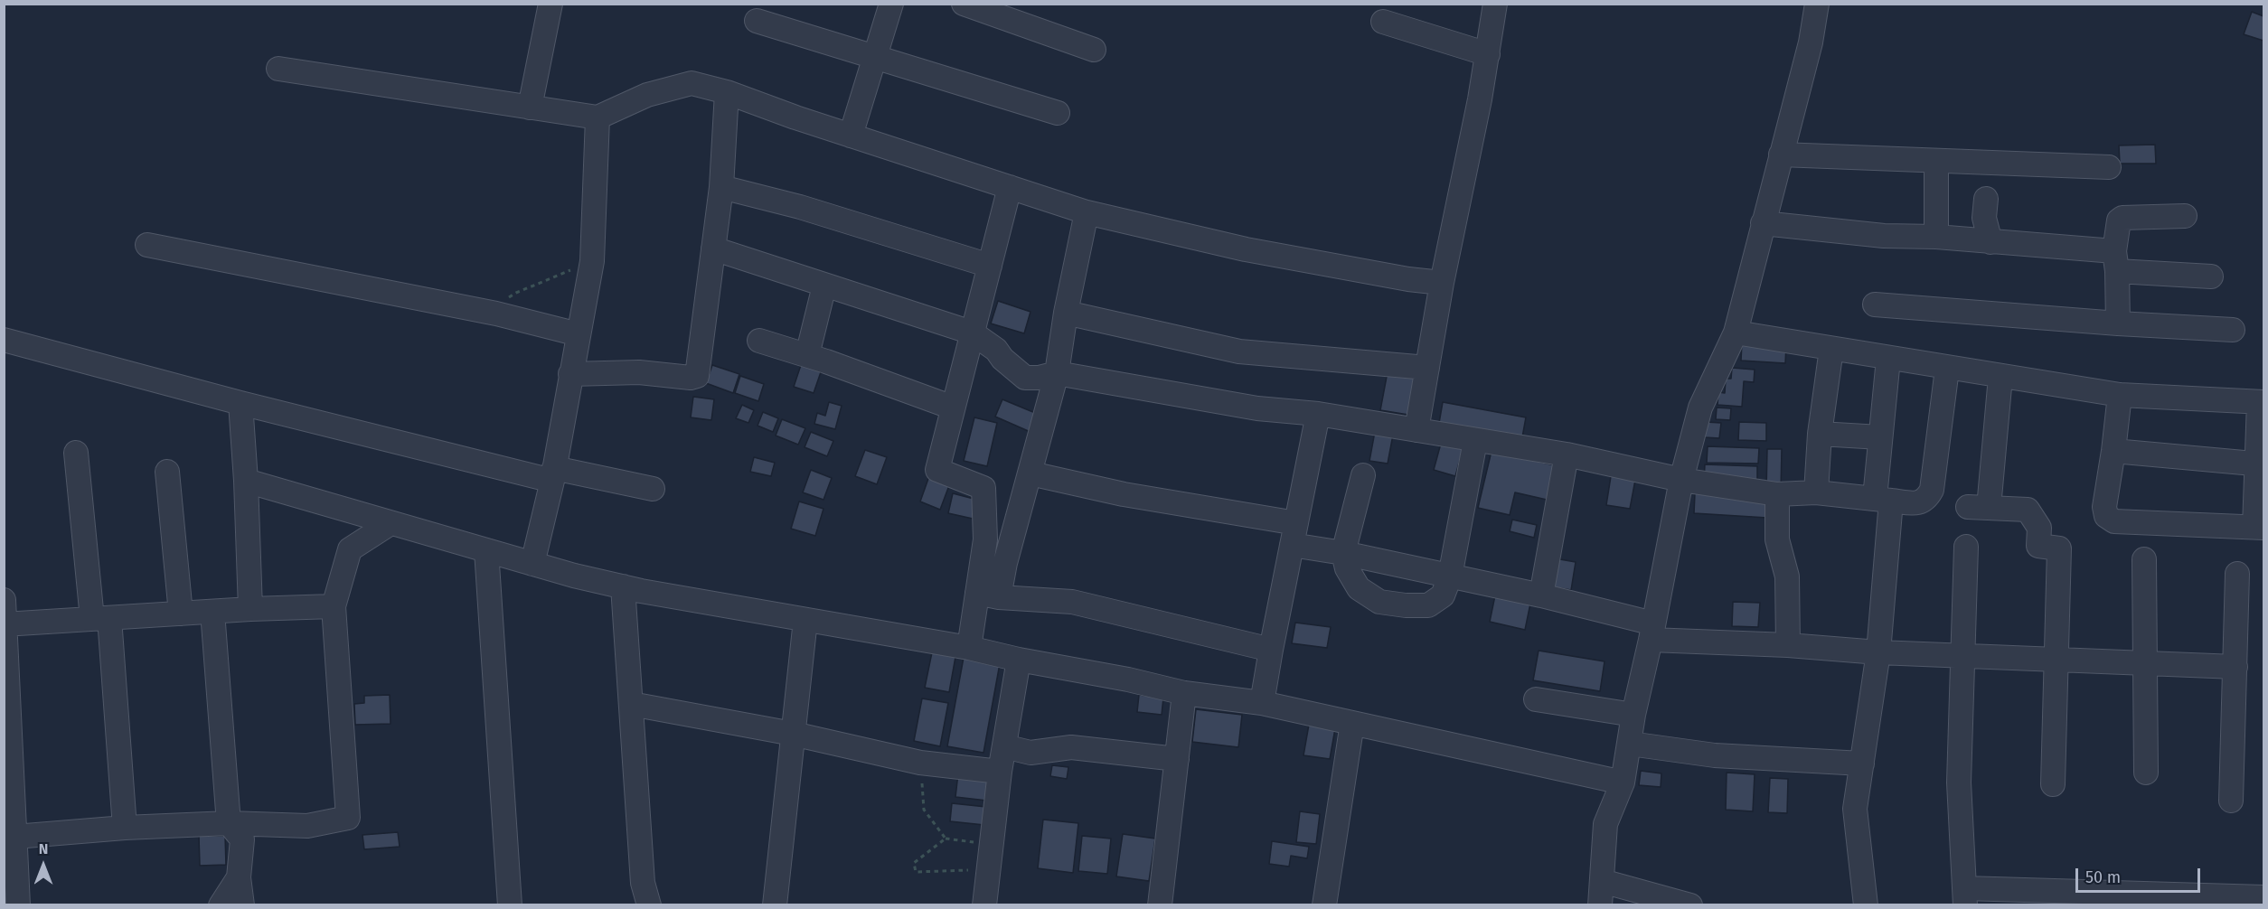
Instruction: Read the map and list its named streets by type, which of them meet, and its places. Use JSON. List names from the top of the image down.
{
  "scale_bar": "50 m",
  "north": "top"
}
